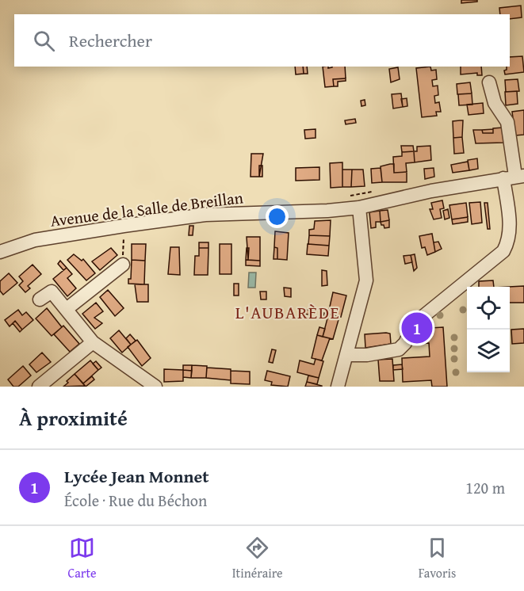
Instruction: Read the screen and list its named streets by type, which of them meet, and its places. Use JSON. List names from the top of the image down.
{
  "streets": {
    "street": ["Avenue de la Salle de Breillan"]
  },
  "districts": ["L'AUBARÈDE"],
  "page": {
    "search": "Rechercher",
    "pins": "1",
    "heading": "À proximité",
    "list": [
      {
        "mark": "1",
        "name": "Lycée Jean Monnet",
        "note": "École · Rue du Béchon",
        "value": "120 m"
      }
    ],
    "nav": ["Carte", "Itinéraire", "Favoris"]
  }
}
